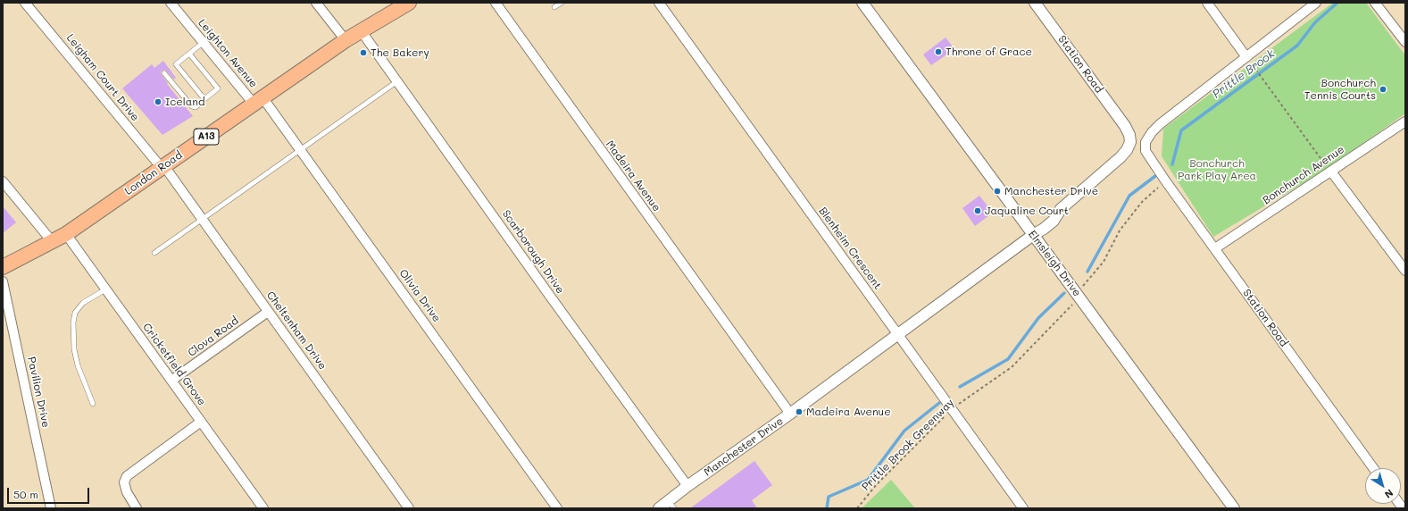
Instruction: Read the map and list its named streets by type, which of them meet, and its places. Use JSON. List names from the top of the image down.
{
  "streets": {
    "main road": ["A13", "London Road"],
    "street": [
      "Leighton Avenue",
      "Station Road",
      "Leigham Court Drive",
      "Bonchurch Avenue",
      "Madeira Avenue",
      "Blenheim Crescent",
      "Scarborough Drive",
      "Elmsleigh Drive",
      "Olivia Drive",
      "Cheltenham Drive",
      "Clova Road",
      "Cricketfield Grove",
      "Pavilion Drive",
      "Manchester Drive"
    ],
    "path": ["Prittle Brook Greenway"]
  },
  "crossings": [
    ["Leighton Avenue", "London Road"],
    ["Leighton Avenue", "Olivia Drive"],
    ["Station Road", "Bonchurch Avenue"],
    ["Station Road", "Manchester Drive"],
    ["Leigham Court Drive", "London Road"],
    ["Leigham Court Drive", "Cheltenham Drive"],
    ["London Road", "Scarborough Drive"],
    ["London Road", "Olivia Drive"],
    ["London Road", "Cheltenham Drive"],
    ["London Road", "Cricketfield Grove"],
    ["Madeira Avenue", "Manchester Drive"],
    ["Blenheim Crescent", "Prittle Brook Greenway"],
    ["Blenheim Crescent", "Manchester Drive"],
    ["Scarborough Drive", "Manchester Drive"],
    ["Elmsleigh Drive", "Prittle Brook Greenway"],
    ["Elmsleigh Drive", "Manchester Drive"],
    ["Cheltenham Drive", "Clova Road"],
    ["Clova Road", "Cricketfield Grove"]
  ],
  "water": ["Prittle Brook"],
  "parks": ["Bonchurch Park Play Area"],
  "places": [
    "Throne of Grace",
    "The Bakery",
    "Bonchurch Tennis Courts",
    "Iceland",
    "Manchester Drive",
    "Jaqualine Court",
    "Madeira Avenue"
  ],
  "scale_bar": "50 m",
  "north": "bottom right"
}
